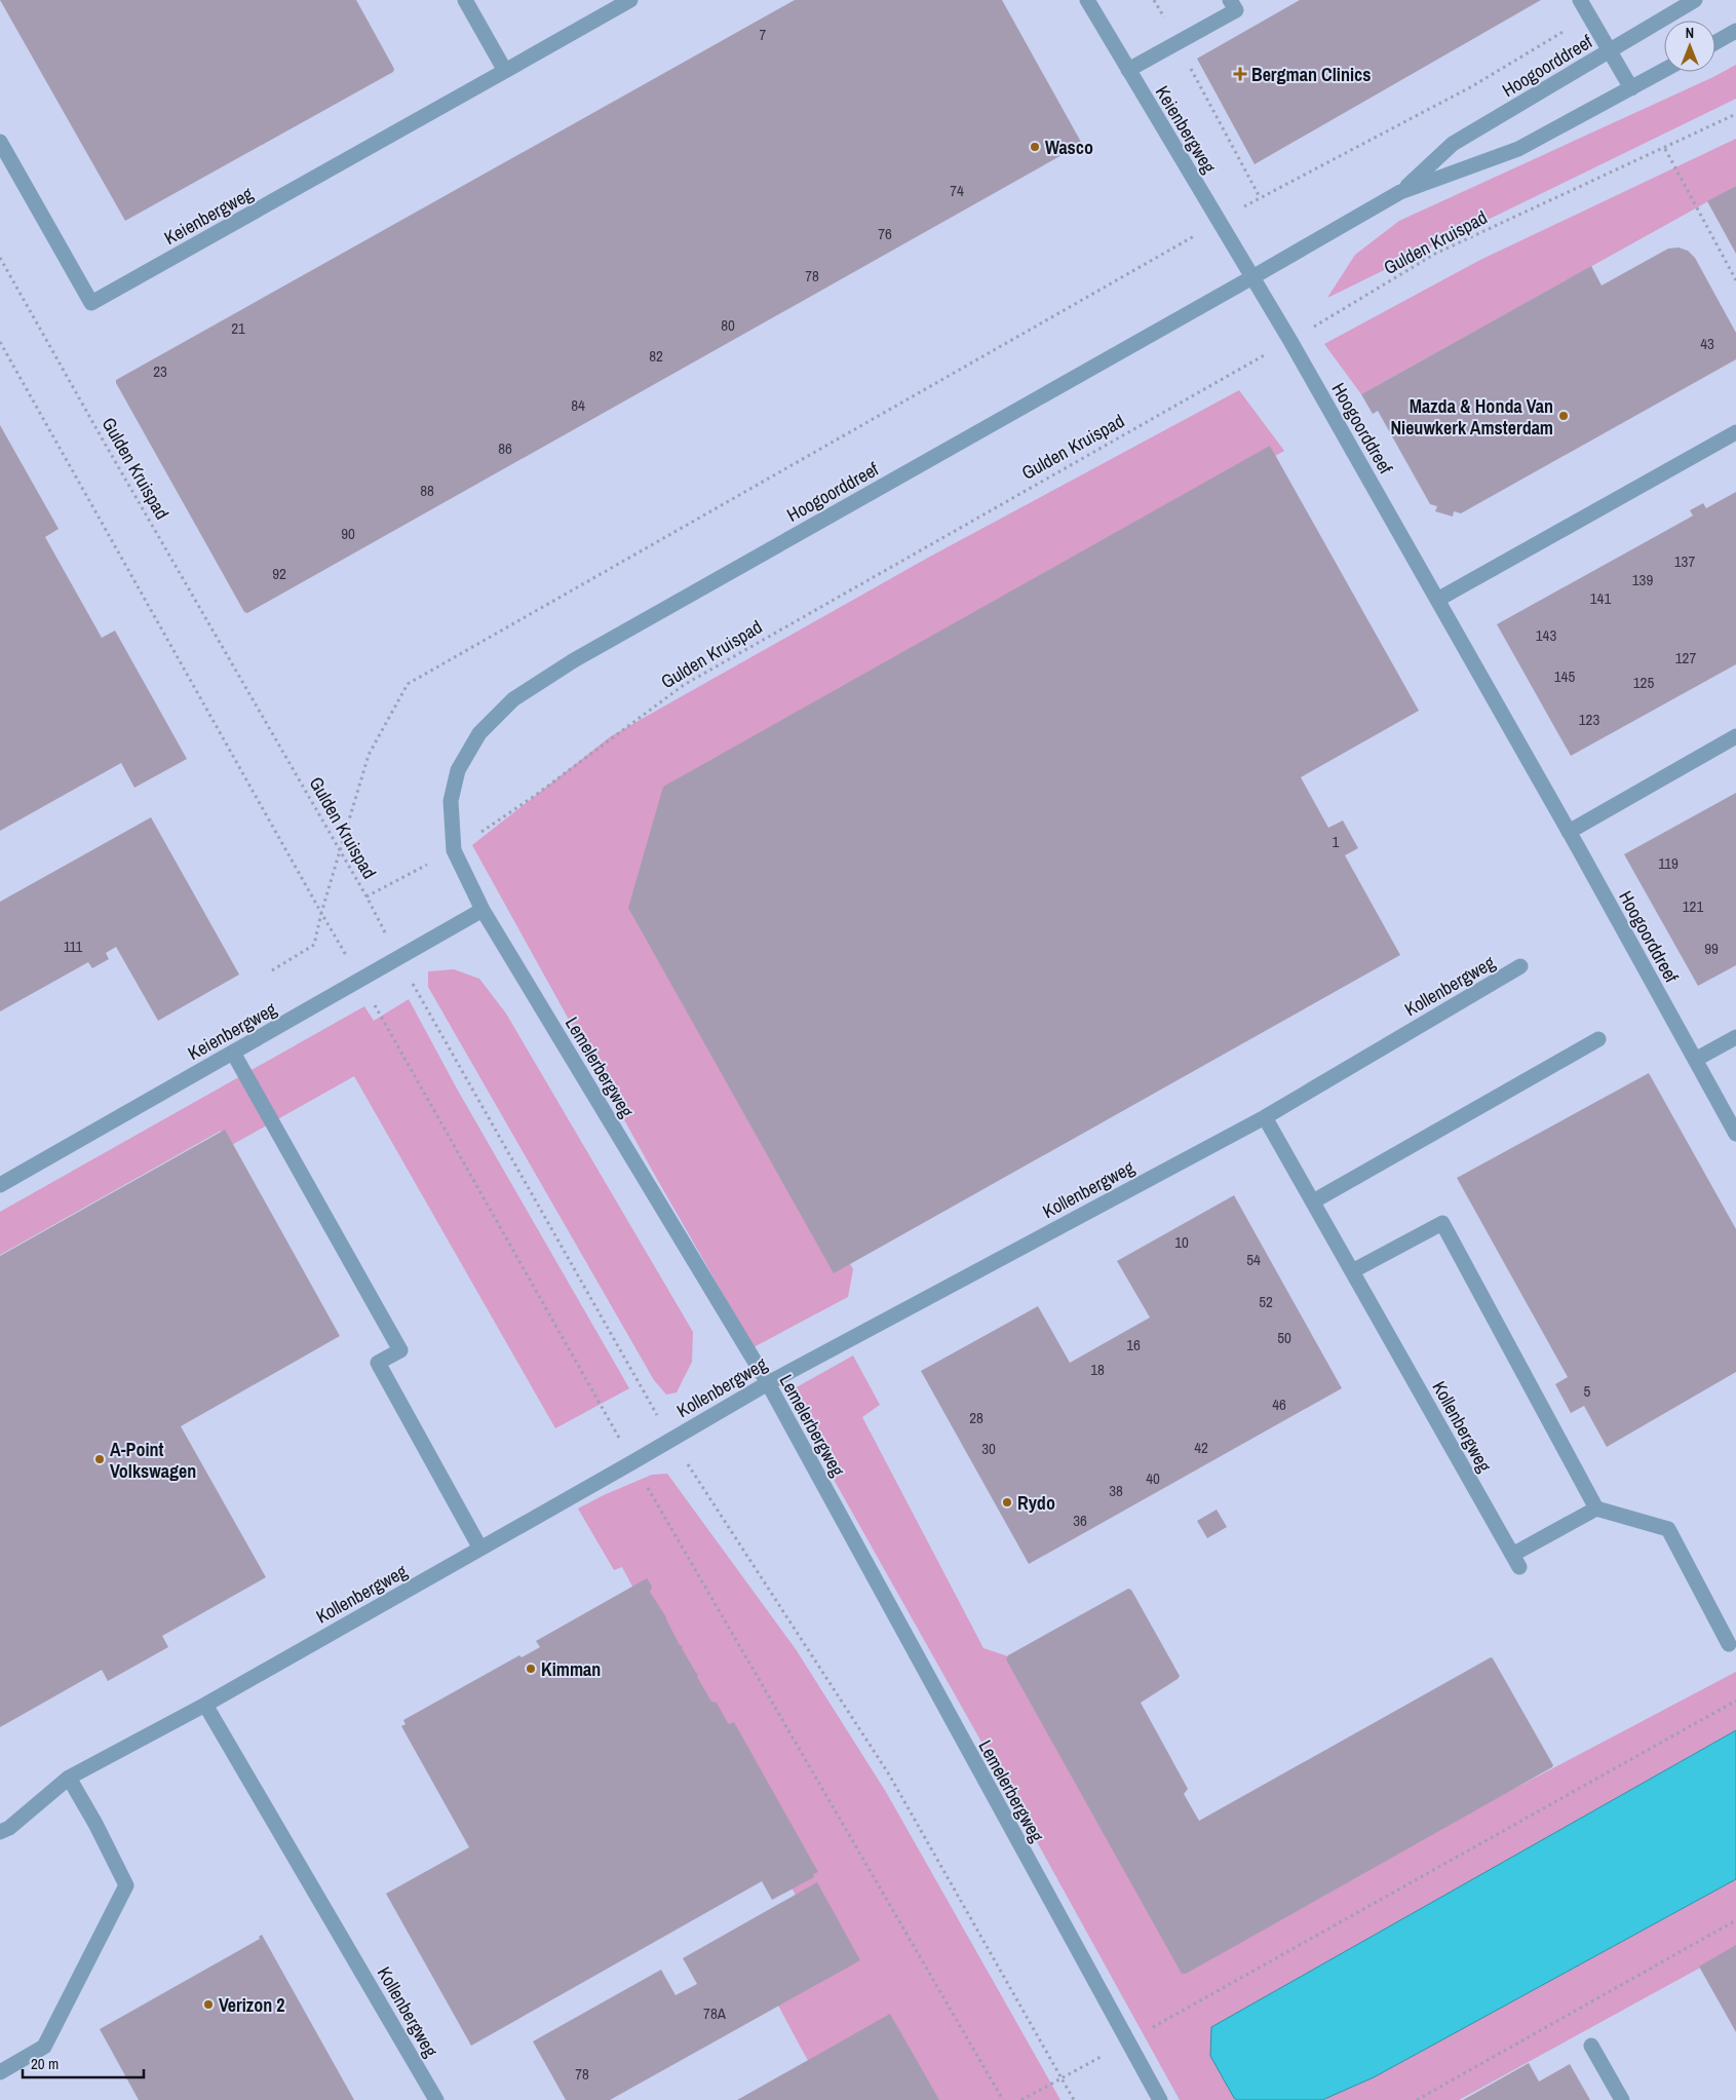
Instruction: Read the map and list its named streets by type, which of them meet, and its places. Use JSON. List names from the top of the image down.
{
  "streets": {
    "street": [
      "Hoogoorddreef",
      "Keienbergweg",
      "Kollenbergweg",
      "Lemelerbergweg"
    ],
    "path": ["Gulden Kruispad"]
  },
  "crossings": [
    ["Hoogoorddreef", "Keienbergweg"],
    ["Hoogoorddreef", "Gulden Kruispad"],
    ["Hoogoorddreef", "Lemelerbergweg"],
    ["Keienbergweg", "Lemelerbergweg"],
    ["Gulden Kruispad", "Lemelerbergweg"],
    ["Kollenbergweg", "Lemelerbergweg"]
  ],
  "places": {
    "health": ["Bergman Clinics"],
    "other": [
      "Wasco",
      "Mazda & Honda Van Nieuwkerk Amsterdam",
      "A-Point Volkswagen",
      "Rydo",
      "Kimman",
      "Verizon 2"
    ]
  },
  "house_numbers": [
    "7",
    "74",
    "76",
    "78",
    "80",
    "21",
    "43",
    "82",
    "23",
    "84",
    "86",
    "88",
    "90",
    "137",
    "92",
    "139",
    "141",
    "143",
    "127",
    "145",
    "125",
    "123",
    "1",
    "119",
    "121",
    "111",
    "99",
    "10",
    "54",
    "52",
    "50",
    "16",
    "18",
    "5",
    "46",
    "28",
    "42",
    "30",
    "40",
    "38",
    "36",
    "78A",
    "78"
  ],
  "scale_bar": "20 m",
  "north": "top"
}
